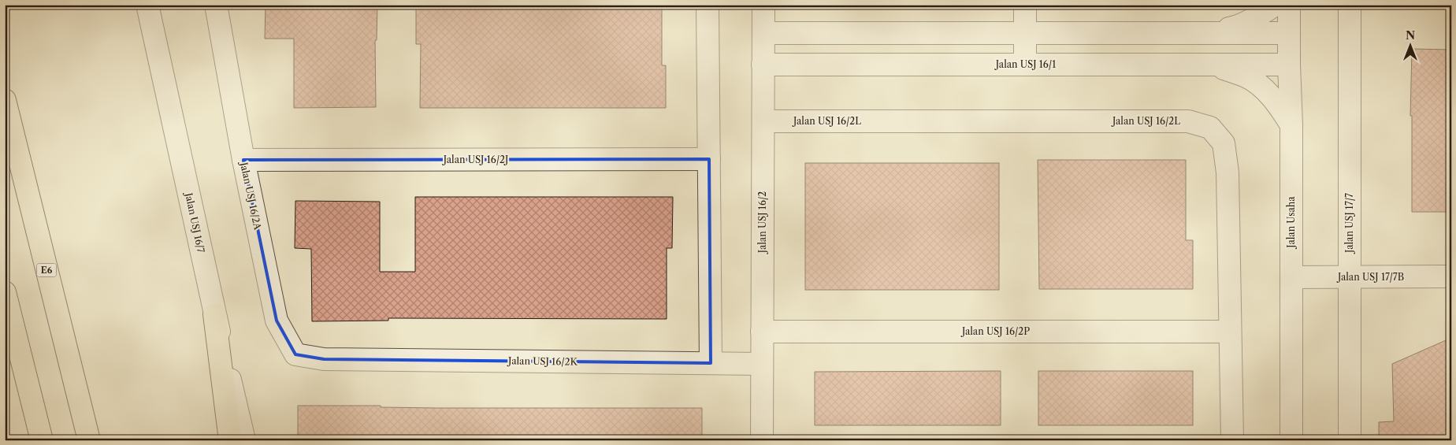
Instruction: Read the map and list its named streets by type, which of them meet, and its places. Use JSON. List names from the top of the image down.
{
  "streets": {
    "main road": ["E6"],
    "street": [
      "Jalan USJ 16/1",
      "Jalan USJ 16/2L",
      "Jalan USJ 16/2J",
      "Jalan USJ 16/2A",
      "Jalan USJ 16/2",
      "Jalan Usaha",
      "Jalan USJ 16/7",
      "Jalan USJ 17/7",
      "Jalan USJ 17/7B",
      "Jalan USJ 16/2P",
      "Jalan USJ 16/2K"
    ]
  },
  "crossings": [
    ["Jalan USJ 16/1", "Jalan USJ 16/2"],
    ["Jalan USJ 16/1", "Jalan Usaha"],
    ["Jalan USJ 16/2L", "Jalan USJ 16/2"],
    ["Jalan USJ 16/2L", "Jalan USJ 16/2P"],
    ["Jalan USJ 16/2J", "Jalan USJ 16/2A"],
    ["Jalan USJ 16/2A", "Jalan USJ 16/2K"],
    ["Jalan USJ 16/2", "Jalan USJ 16/2P"],
    ["Jalan USJ 16/2", "Jalan USJ 16/2K"],
    ["Jalan Usaha", "Jalan USJ 17/7B"],
    ["Jalan USJ 17/7", "Jalan USJ 17/7B"]
  ],
  "north": "top"
}
